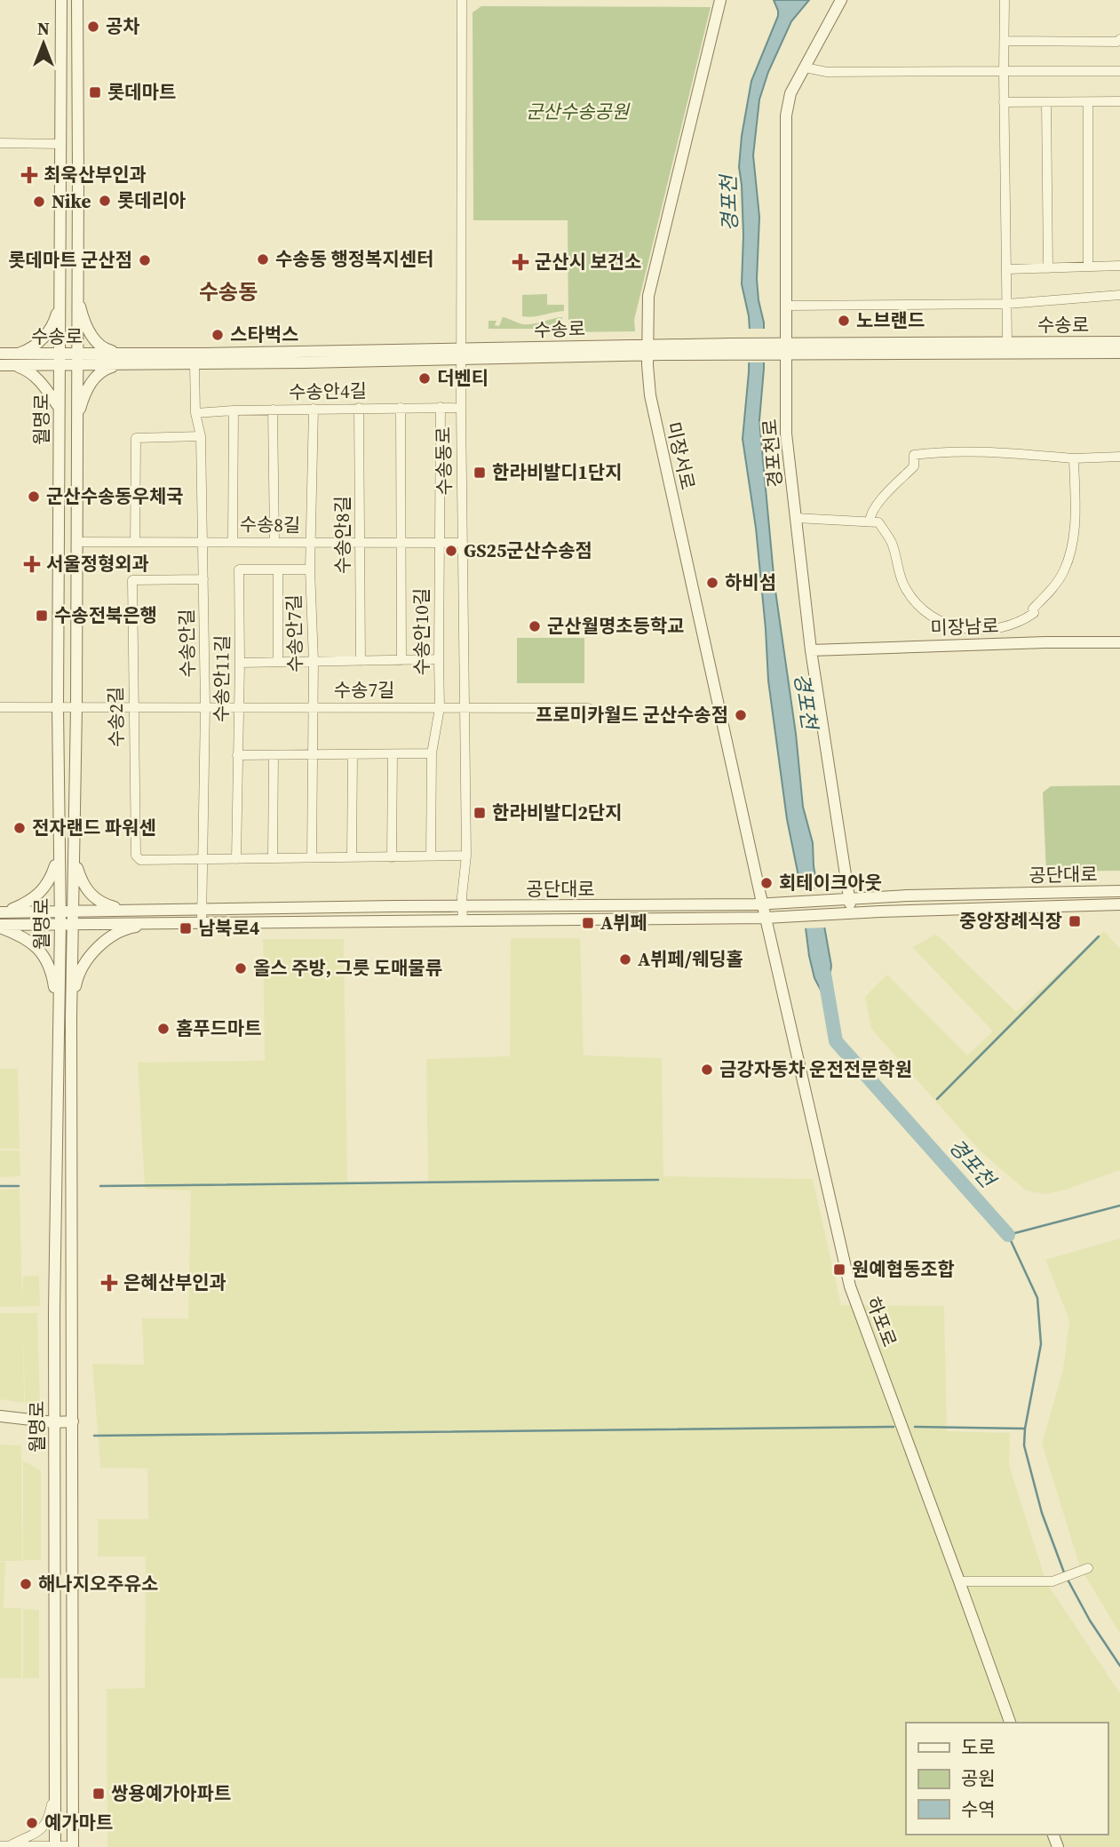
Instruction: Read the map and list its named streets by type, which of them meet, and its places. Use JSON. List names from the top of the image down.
{
  "streets": {
    "street": [
      "수송로",
      "수송안4길",
      "월명로",
      "경포천로",
      "미장서로",
      "수송동로",
      "수송8길",
      "수송안8길",
      "미장남로",
      "수송안10길",
      "수송안7길",
      "수송안길",
      "수송안11길",
      "수송7길",
      "수송2길",
      "공단대로",
      "하포로"
    ]
  },
  "crossings": [
    ["수송로", "월명로"],
    ["수송로", "경포천로"],
    ["수송로", "미장서로"],
    ["수송로", "수송동로"],
    ["수송로", "수송안길"],
    ["수송안4길", "수송동로"],
    ["수송안4길", "수송안8길"],
    ["수송안4길", "수송안10길"],
    ["수송안4길", "수송안7길"],
    ["수송안4길", "수송안길"],
    ["월명로", "수송8길"],
    ["월명로", "수송7길"],
    ["월명로", "공단대로"],
    ["경포천로", "미장남로"],
    ["경포천로", "공단대로"],
    ["미장서로", "공단대로"],
    ["미장서로", "하포로"],
    ["수송동로", "수송8길"],
    ["수송동로", "수송7길"],
    ["수송동로", "공단대로"],
    ["수송8길", "수송안8길"],
    ["수송8길", "수송안10길"],
    ["수송8길", "수송안7길"],
    ["수송8길", "수송안길"],
    ["수송안10길", "수송7길"],
    ["수송안7길", "수송안11길"],
    ["수송안7길", "수송7길"],
    ["수송안길", "수송7길"],
    ["수송안길", "수송2길"],
    ["수송안길", "공단대로"],
    ["수송안11길", "수송7길"],
    ["수송7길", "수송2길"],
    ["공단대로", "하포로"]
  ],
  "districts": ["수송동"],
  "water": ["경포천"],
  "parks": ["군산수송공원"],
  "places": {
    "other": [
      "공차",
      "롯데리아",
      "Nike",
      "수송동 행정복지센터",
      "롯데마트 군산점",
      "노브랜드",
      "스타벅스",
      "더벤티",
      "군산수송동우체국",
      "GS25군산수송점",
      "하비섬",
      "군산월명초등학교",
      "프로미카월드 군산수송점",
      "전자랜드 파워센",
      "회테이크아웃",
      "A뷔페/웨딩홀",
      "올스 주방, 그릇 도매물류",
      "홈푸드마트",
      "금강자동차 운전전문학원",
      "해나지오주유소",
      "예가마트"
    ],
    "transit": [
      "롯데마트",
      "한라비발디1단지",
      "수송전북은행",
      "한라비발디2단지",
      "중앙장례식장",
      "A뷔페",
      "남북로4",
      "원예협동조합",
      "쌍용예가아파트"
    ],
    "health": [
      "최욱산부인과",
      "군산시 보건소",
      "서울정형외과",
      "은혜산부인과"
    ]
  },
  "legend": ["도로", "공원", "수역"],
  "north": "top"
}
